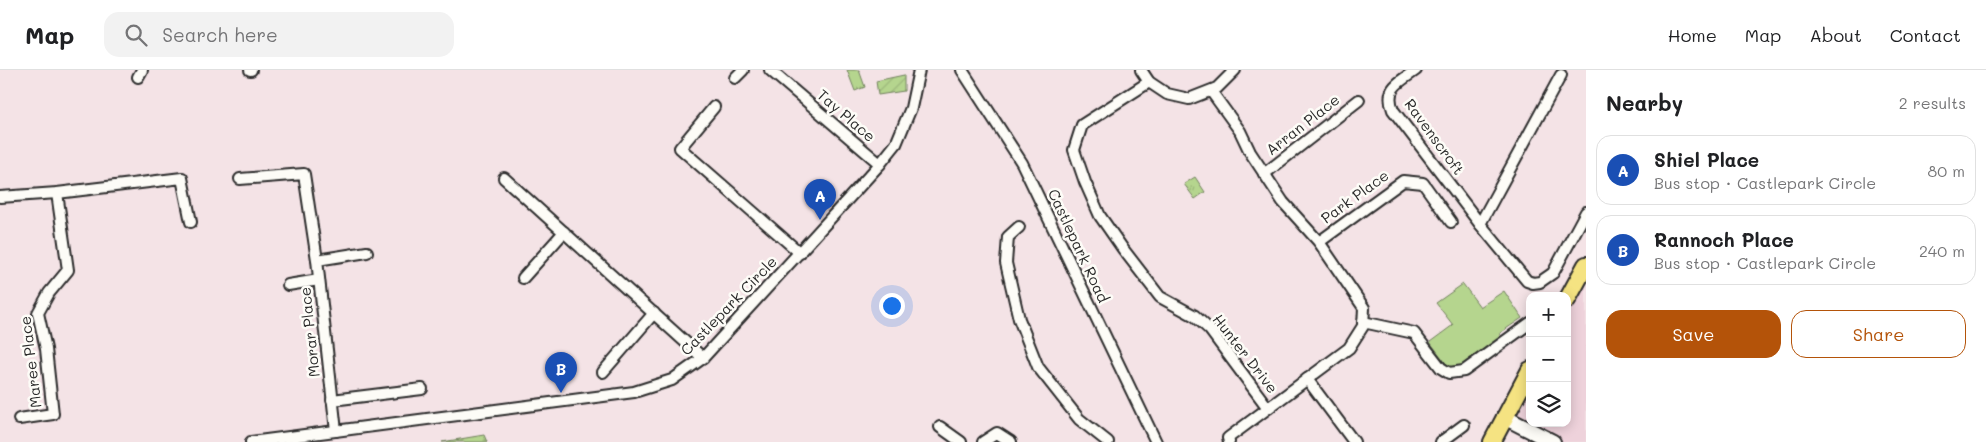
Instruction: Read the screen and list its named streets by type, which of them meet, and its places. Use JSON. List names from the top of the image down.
{
  "streets": {
    "street": [
      "Tay Place",
      "Arran Place",
      "Ravenscroft",
      "Park Place",
      "Castlepark Road",
      "Castlepark Circle",
      "Morar Place",
      "Hunter Drive",
      "Maree Place"
    ]
  },
  "crossings": [
    ["Tay Place", "Castlepark Circle"],
    ["Castlepark Circle", "Morar Place"]
  ],
  "page": {
    "header": "Map",
    "search": "Search here",
    "nav": [
      "Home",
      "Map",
      "About",
      "Contact"
    ],
    "heading": ["Nearby", "2 results"],
    "list": [
      {
        "mark": "A",
        "name": "Shiel Place",
        "note": "Bus stop · Castlepark Circle",
        "value": "80 m"
      },
      {
        "mark": "B",
        "name": "Rannoch Place",
        "note": "Bus stop · Castlepark Circle",
        "value": "240 m"
      }
    ],
    "pins": ["A", "B"],
    "map_buttons": ["+", "−"],
    "buttons": ["Save", "Share"]
  }
}
